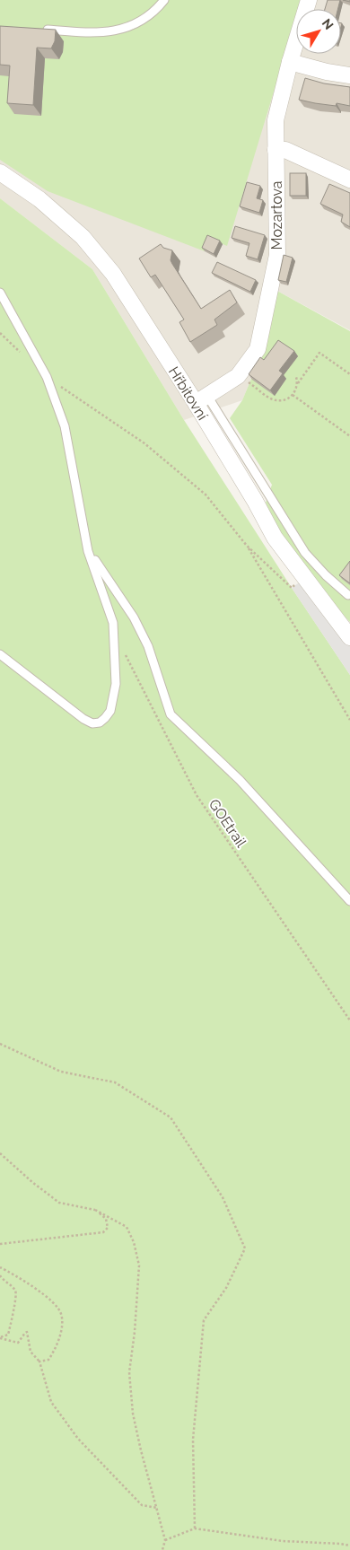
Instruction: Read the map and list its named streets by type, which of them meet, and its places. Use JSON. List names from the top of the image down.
{
  "streets": {
    "street": ["Mozartova", "Hřbitovní"],
    "path": ["GOEtrail"]
  },
  "crossings": [
    ["Mozartova", "Hřbitovní"]
  ],
  "north": "top right"
}
